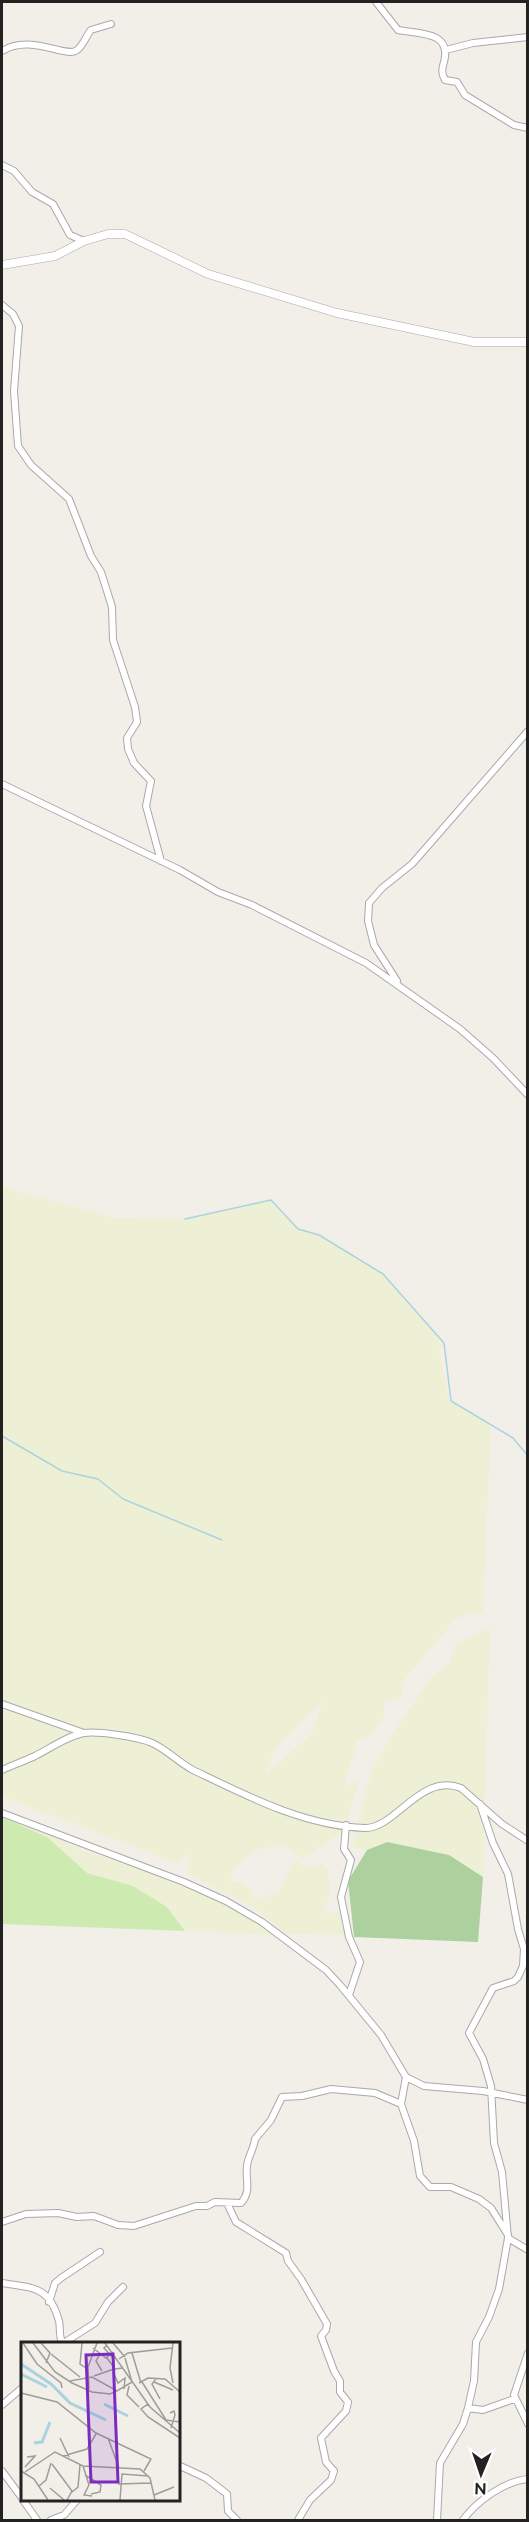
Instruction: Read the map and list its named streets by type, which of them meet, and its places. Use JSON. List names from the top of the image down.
{
  "north": "bottom"
}
